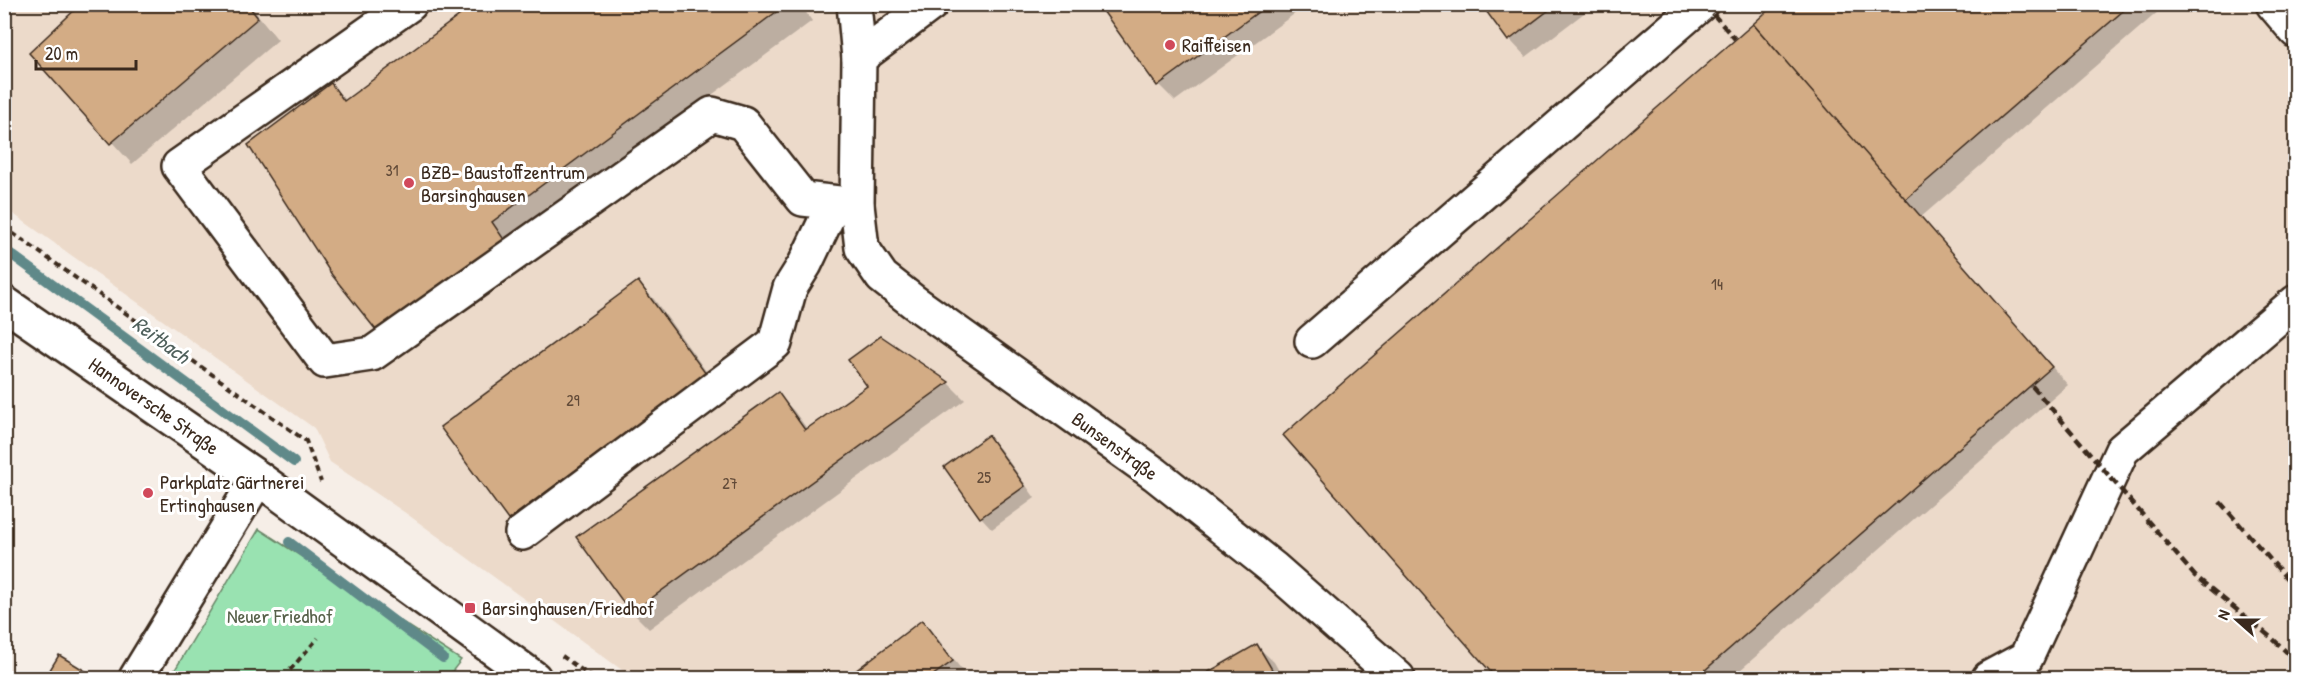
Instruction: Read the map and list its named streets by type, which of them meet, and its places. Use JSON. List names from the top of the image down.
{
  "streets": {
    "street": ["Hannoversche Straße", "Bunsenstraße"]
  },
  "water": ["Reitbach"],
  "parks": ["Neuer Friedhof"],
  "places": {
    "other": ["Raiffeisen", "BZB- Baustoffzentrum Barsinghausen", "Parkplatz Gärtnerei Ertinghausen"],
    "transit": ["Barsinghausen/Friedhof"]
  },
  "house_numbers": [
    "31",
    "14",
    "29",
    "25",
    "27"
  ],
  "scale_bar": "20 m",
  "north": "left"
}
